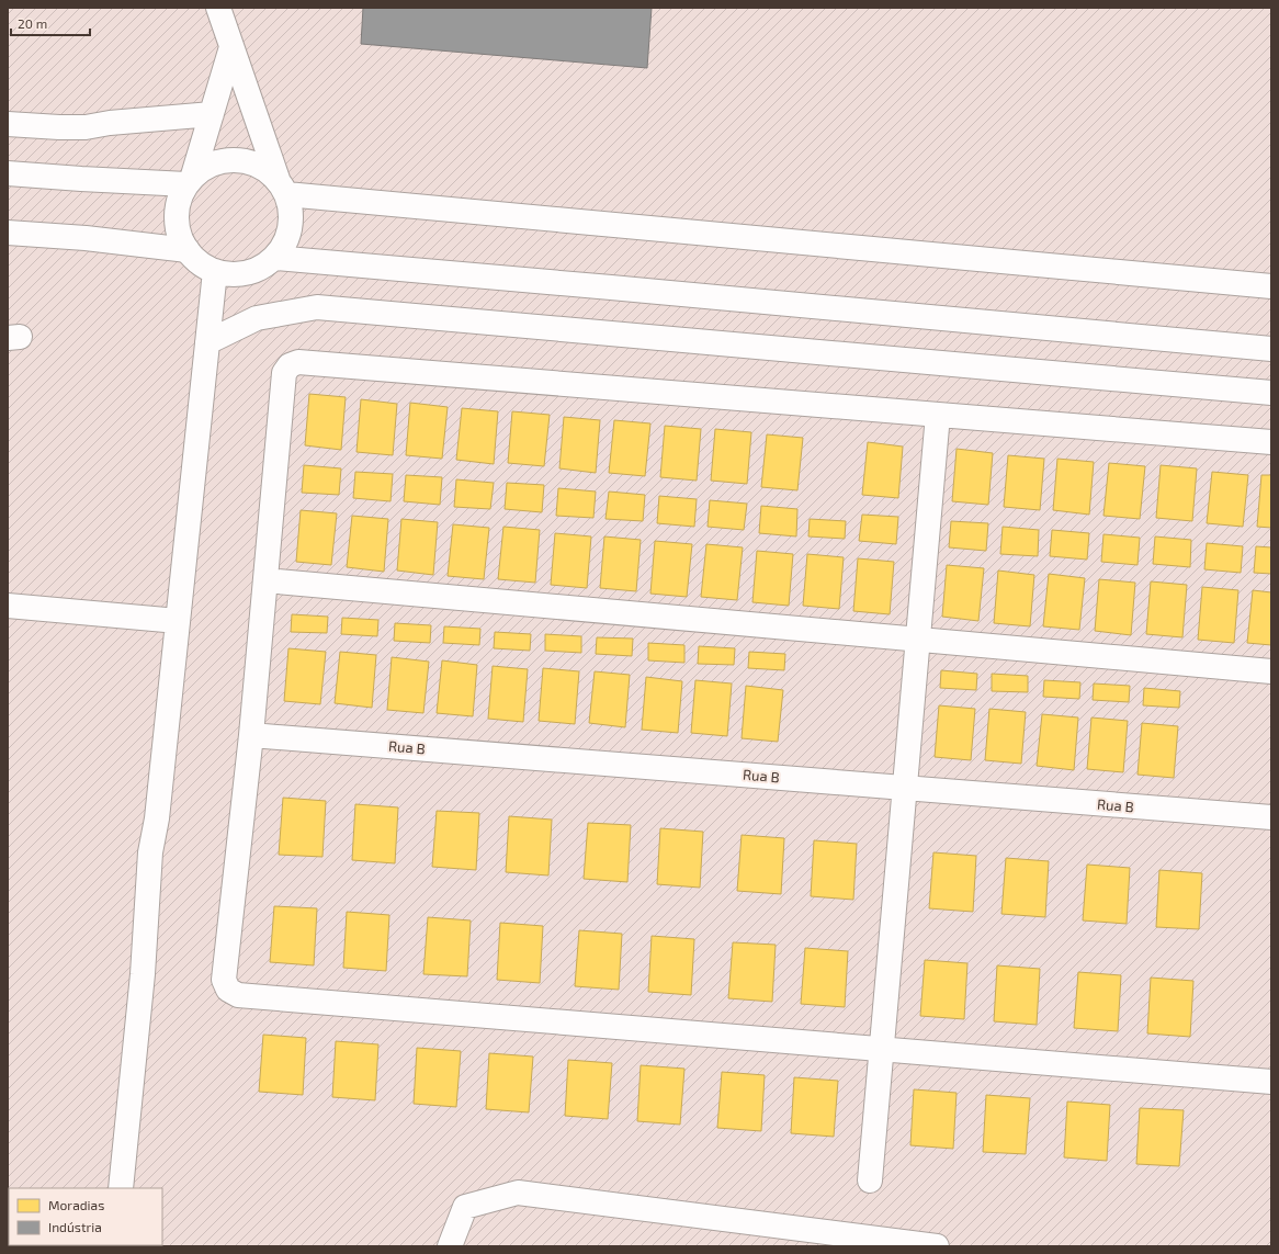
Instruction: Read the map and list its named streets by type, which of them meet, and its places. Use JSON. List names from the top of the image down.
{
  "streets": {
    "street": ["Rua B"]
  },
  "legend": ["Moradias", "Indústria"],
  "scale_bar": "20 m"
}
